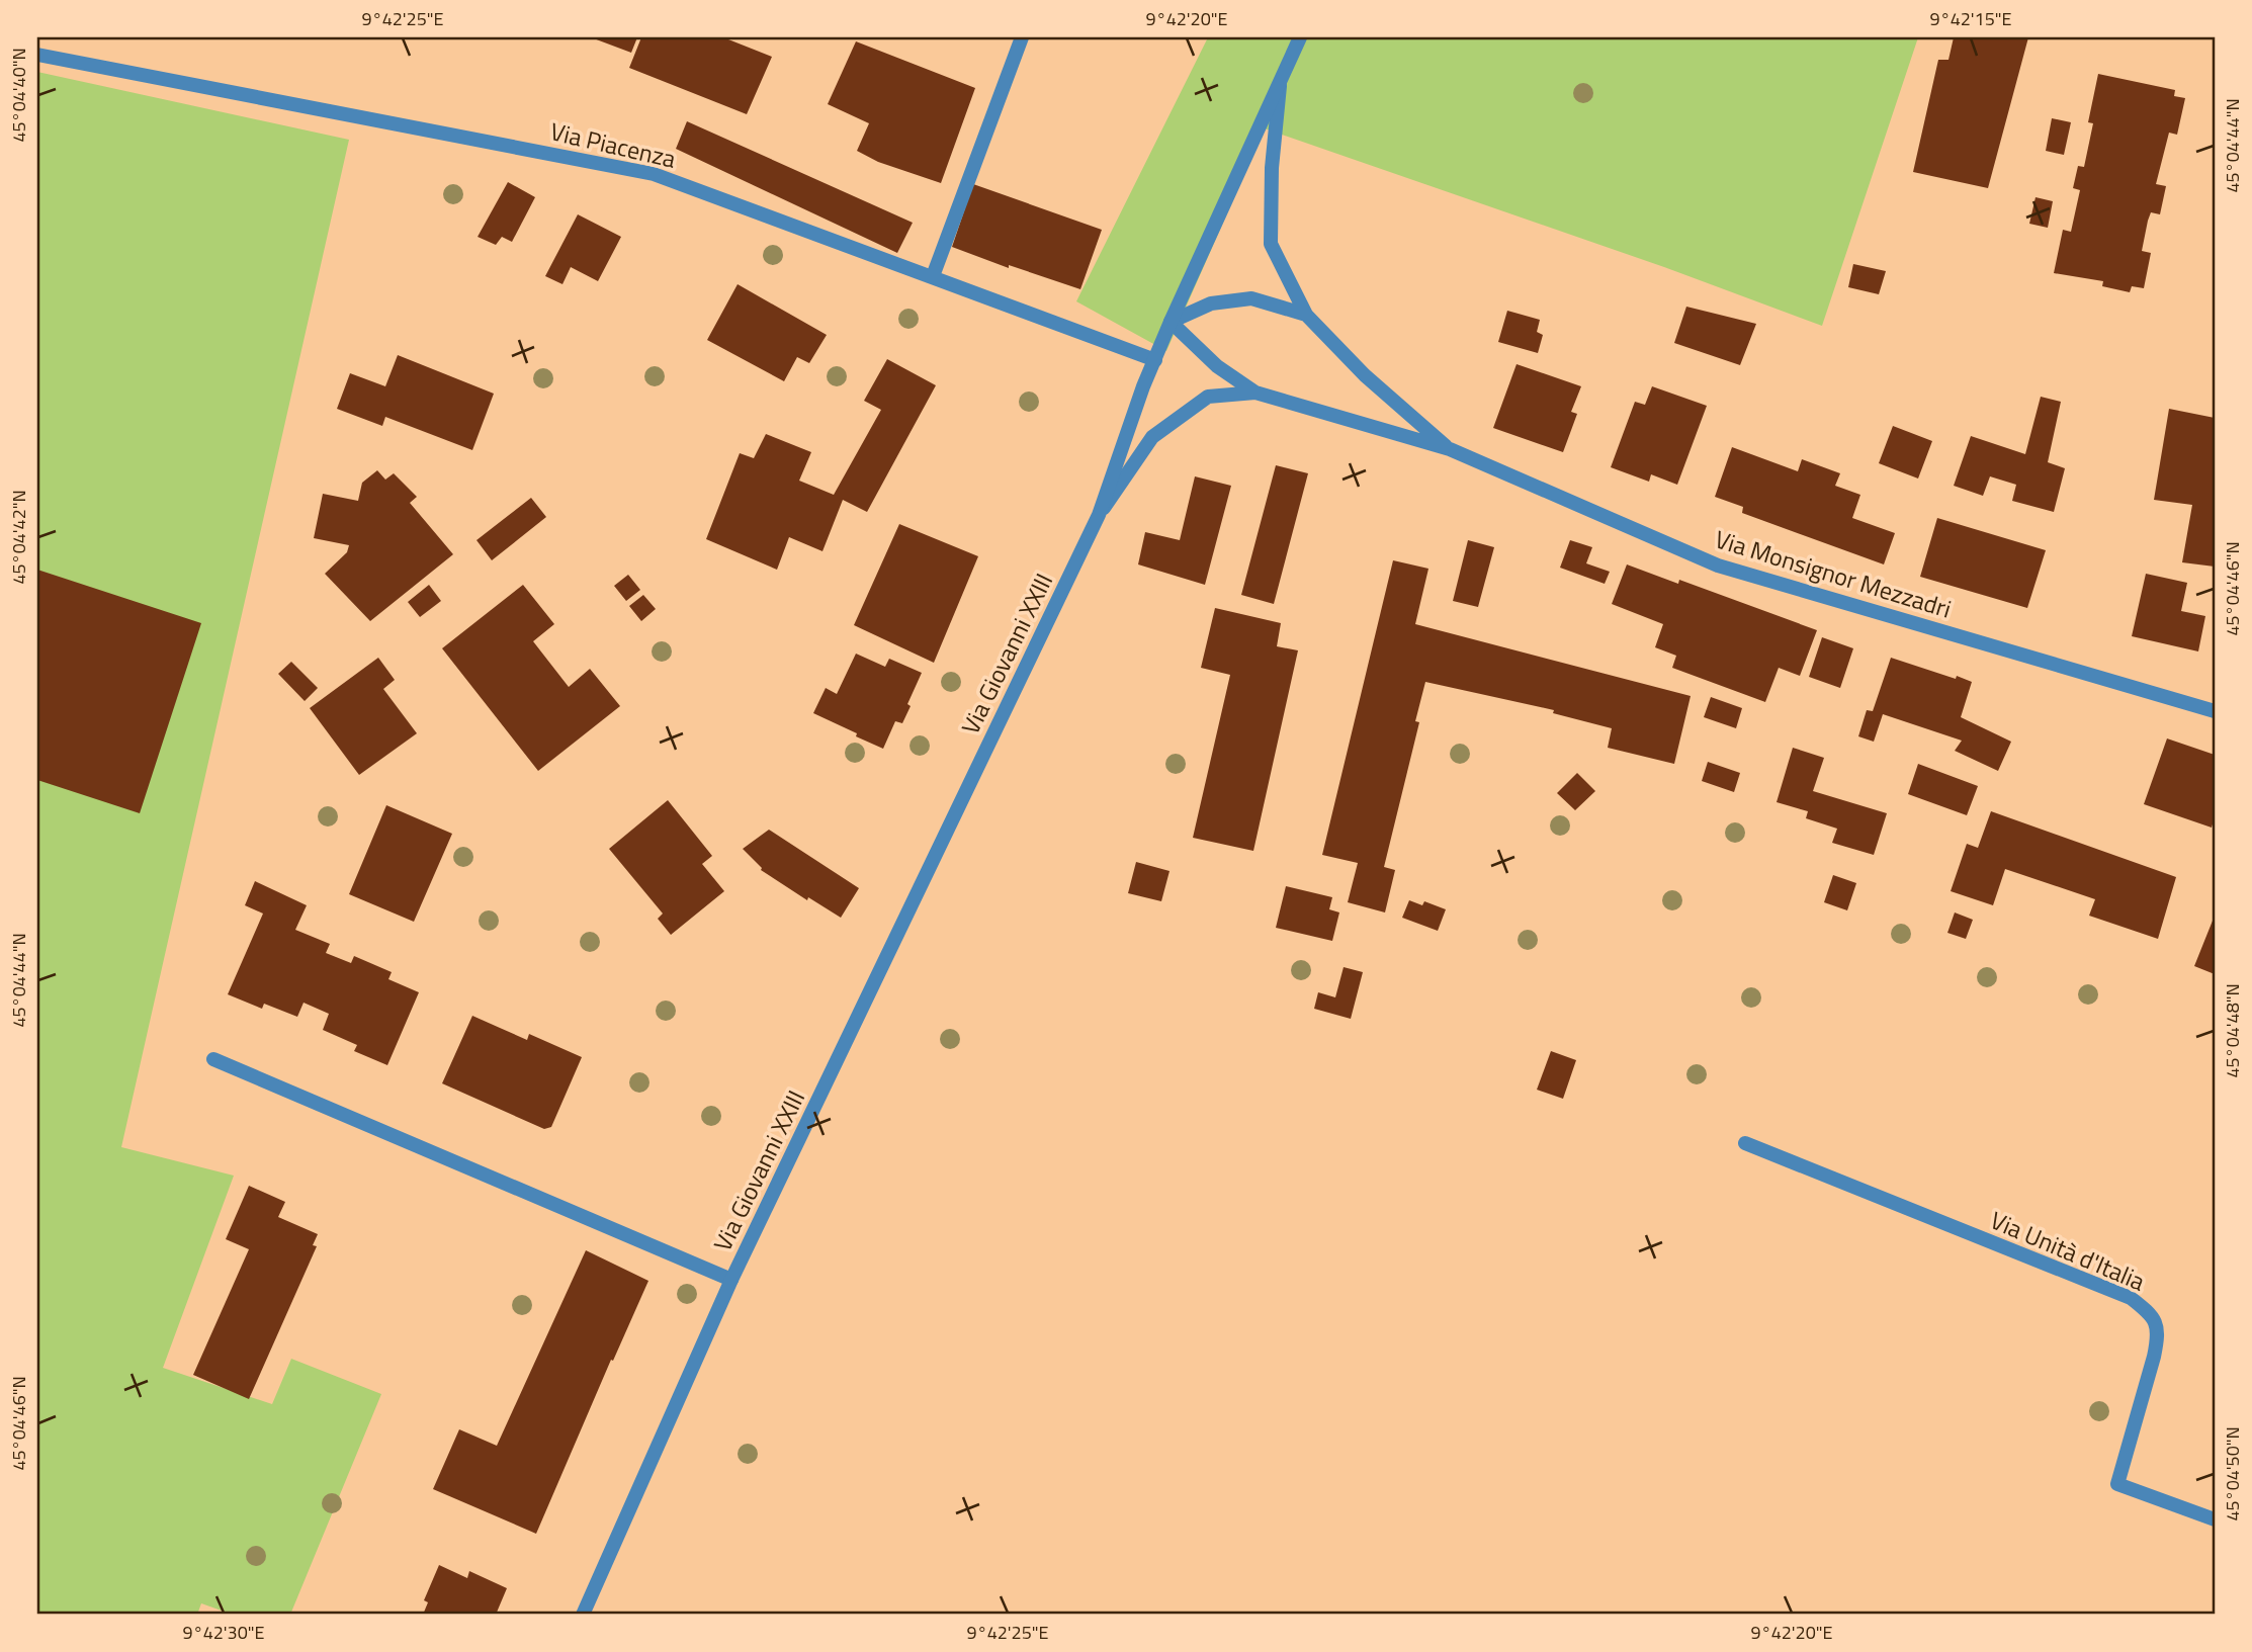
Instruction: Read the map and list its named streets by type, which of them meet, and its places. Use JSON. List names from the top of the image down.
{
  "streets": {
    "street": [
      "Via Piacenza",
      "Via Monsignor Mezzadri",
      "Via Giovanni XXIII",
      "Via Unità d'Italia"
    ]
  },
  "crossings": [
    ["Via Piacenza", "Via Giovanni XXIII"]
  ],
  "coordinates": [
    "9°42'25\"E",
    "9°42'20\"E",
    "9°42'15\"E",
    "45°04'40\"N",
    "45°04'44\"N",
    "45°04'42\"N",
    "45°04'46\"N",
    "45°04'48\"N",
    "45°04'50\"N",
    "9°42'30\"E"
  ]
}
